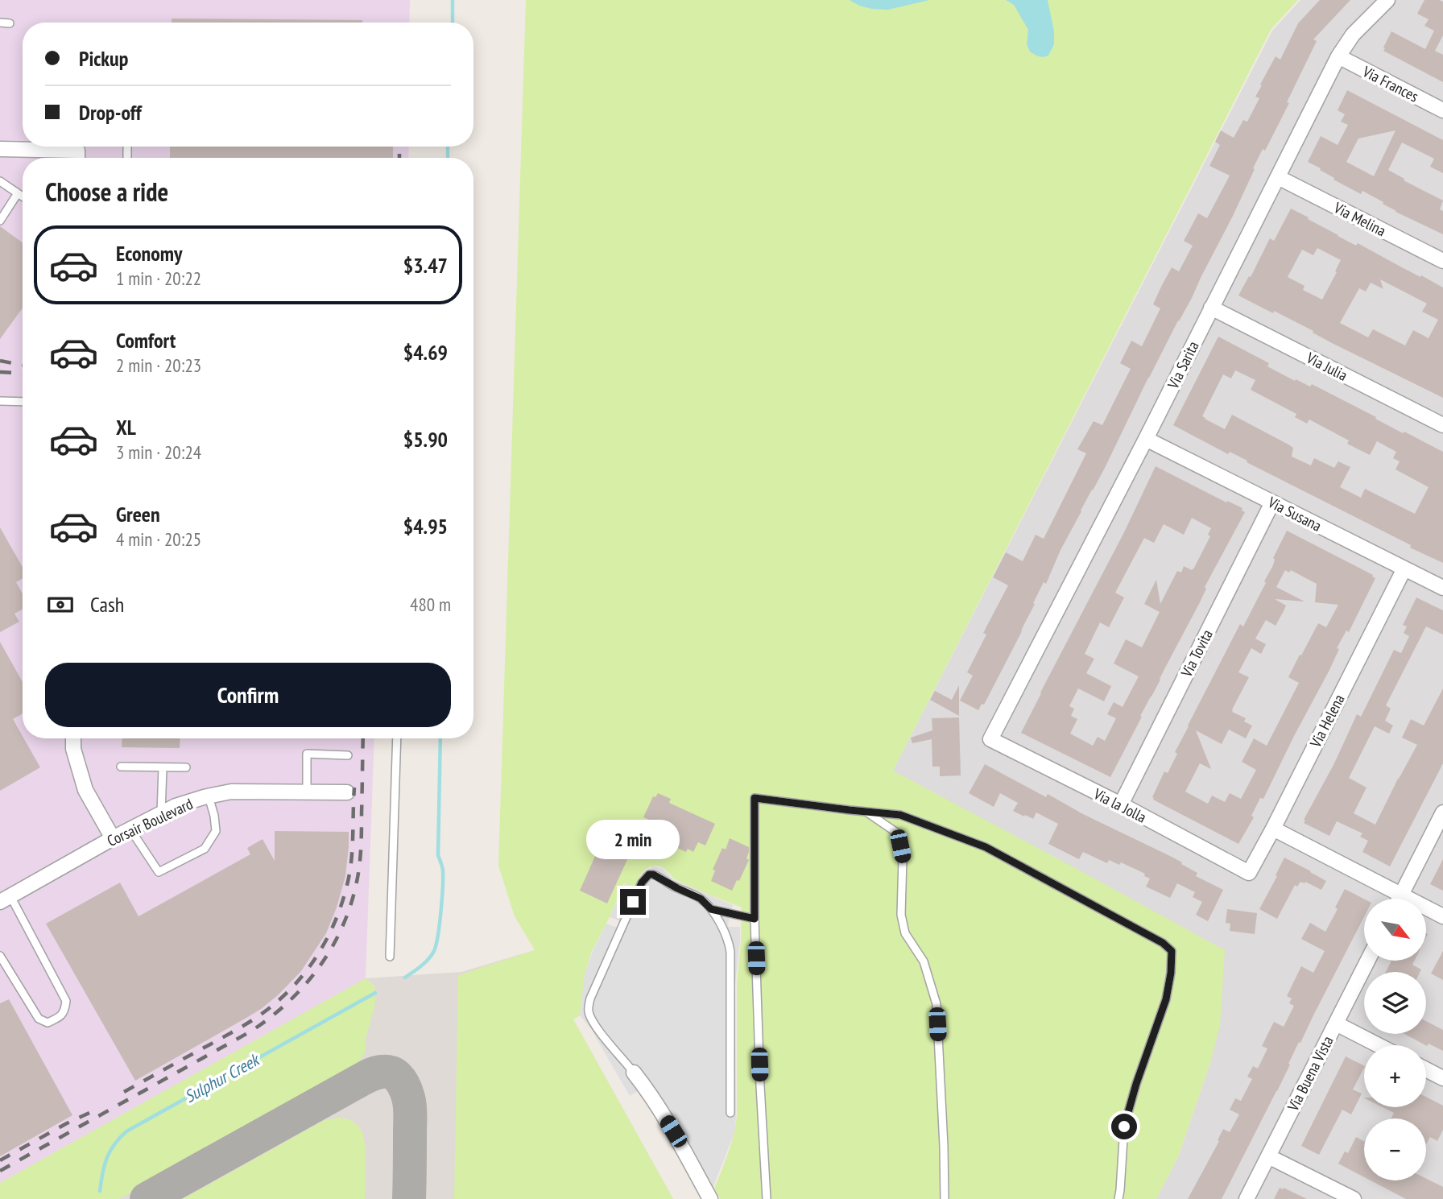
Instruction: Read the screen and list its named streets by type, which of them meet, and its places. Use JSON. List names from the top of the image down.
{
  "streets": {
    "street": [
      "Via Frances",
      "Via Melina",
      "Via Sarita",
      "Via Julia",
      "Via Susana",
      "Via Tovita",
      "Via Helena",
      "Via la Jolla",
      "Corsair Boulevard",
      "Via Buena Vista"
    ]
  },
  "crossings": [
    ["Via Frances", "Via Sarita"],
    ["Via Melina", "Via Sarita"],
    ["Via Sarita", "Via Julia"],
    ["Via Sarita", "Via Susana"],
    ["Via Sarita", "Via la Jolla"],
    ["Via Susana", "Via Tovita"],
    ["Via Susana", "Via Helena"],
    ["Via Tovita", "Via la Jolla"],
    ["Via Helena", "Via la Jolla"]
  ],
  "water": ["Sulphur Creek"],
  "north": "bottom right",
  "page": {
    "banner": ["Pickup", "Drop-off"],
    "heading": "Choose a ride",
    "list": [
      {
        "name": "Economy",
        "note": "1 min · 20:22",
        "value": "$3.47"
      },
      {
        "name": "Comfort",
        "note": "2 min · 20:23",
        "value": "$4.69"
      },
      {
        "name": "XL",
        "note": "3 min · 20:24",
        "value": "$5.90"
      },
      {
        "name": "Green",
        "note": "4 min · 20:25",
        "value": "$4.95"
      }
    ],
    "pay": ["Cash", "480 m"],
    "buttons": "Confirm",
    "bubble": "2 min",
    "map_buttons": ["+", "−"]
  }
}
